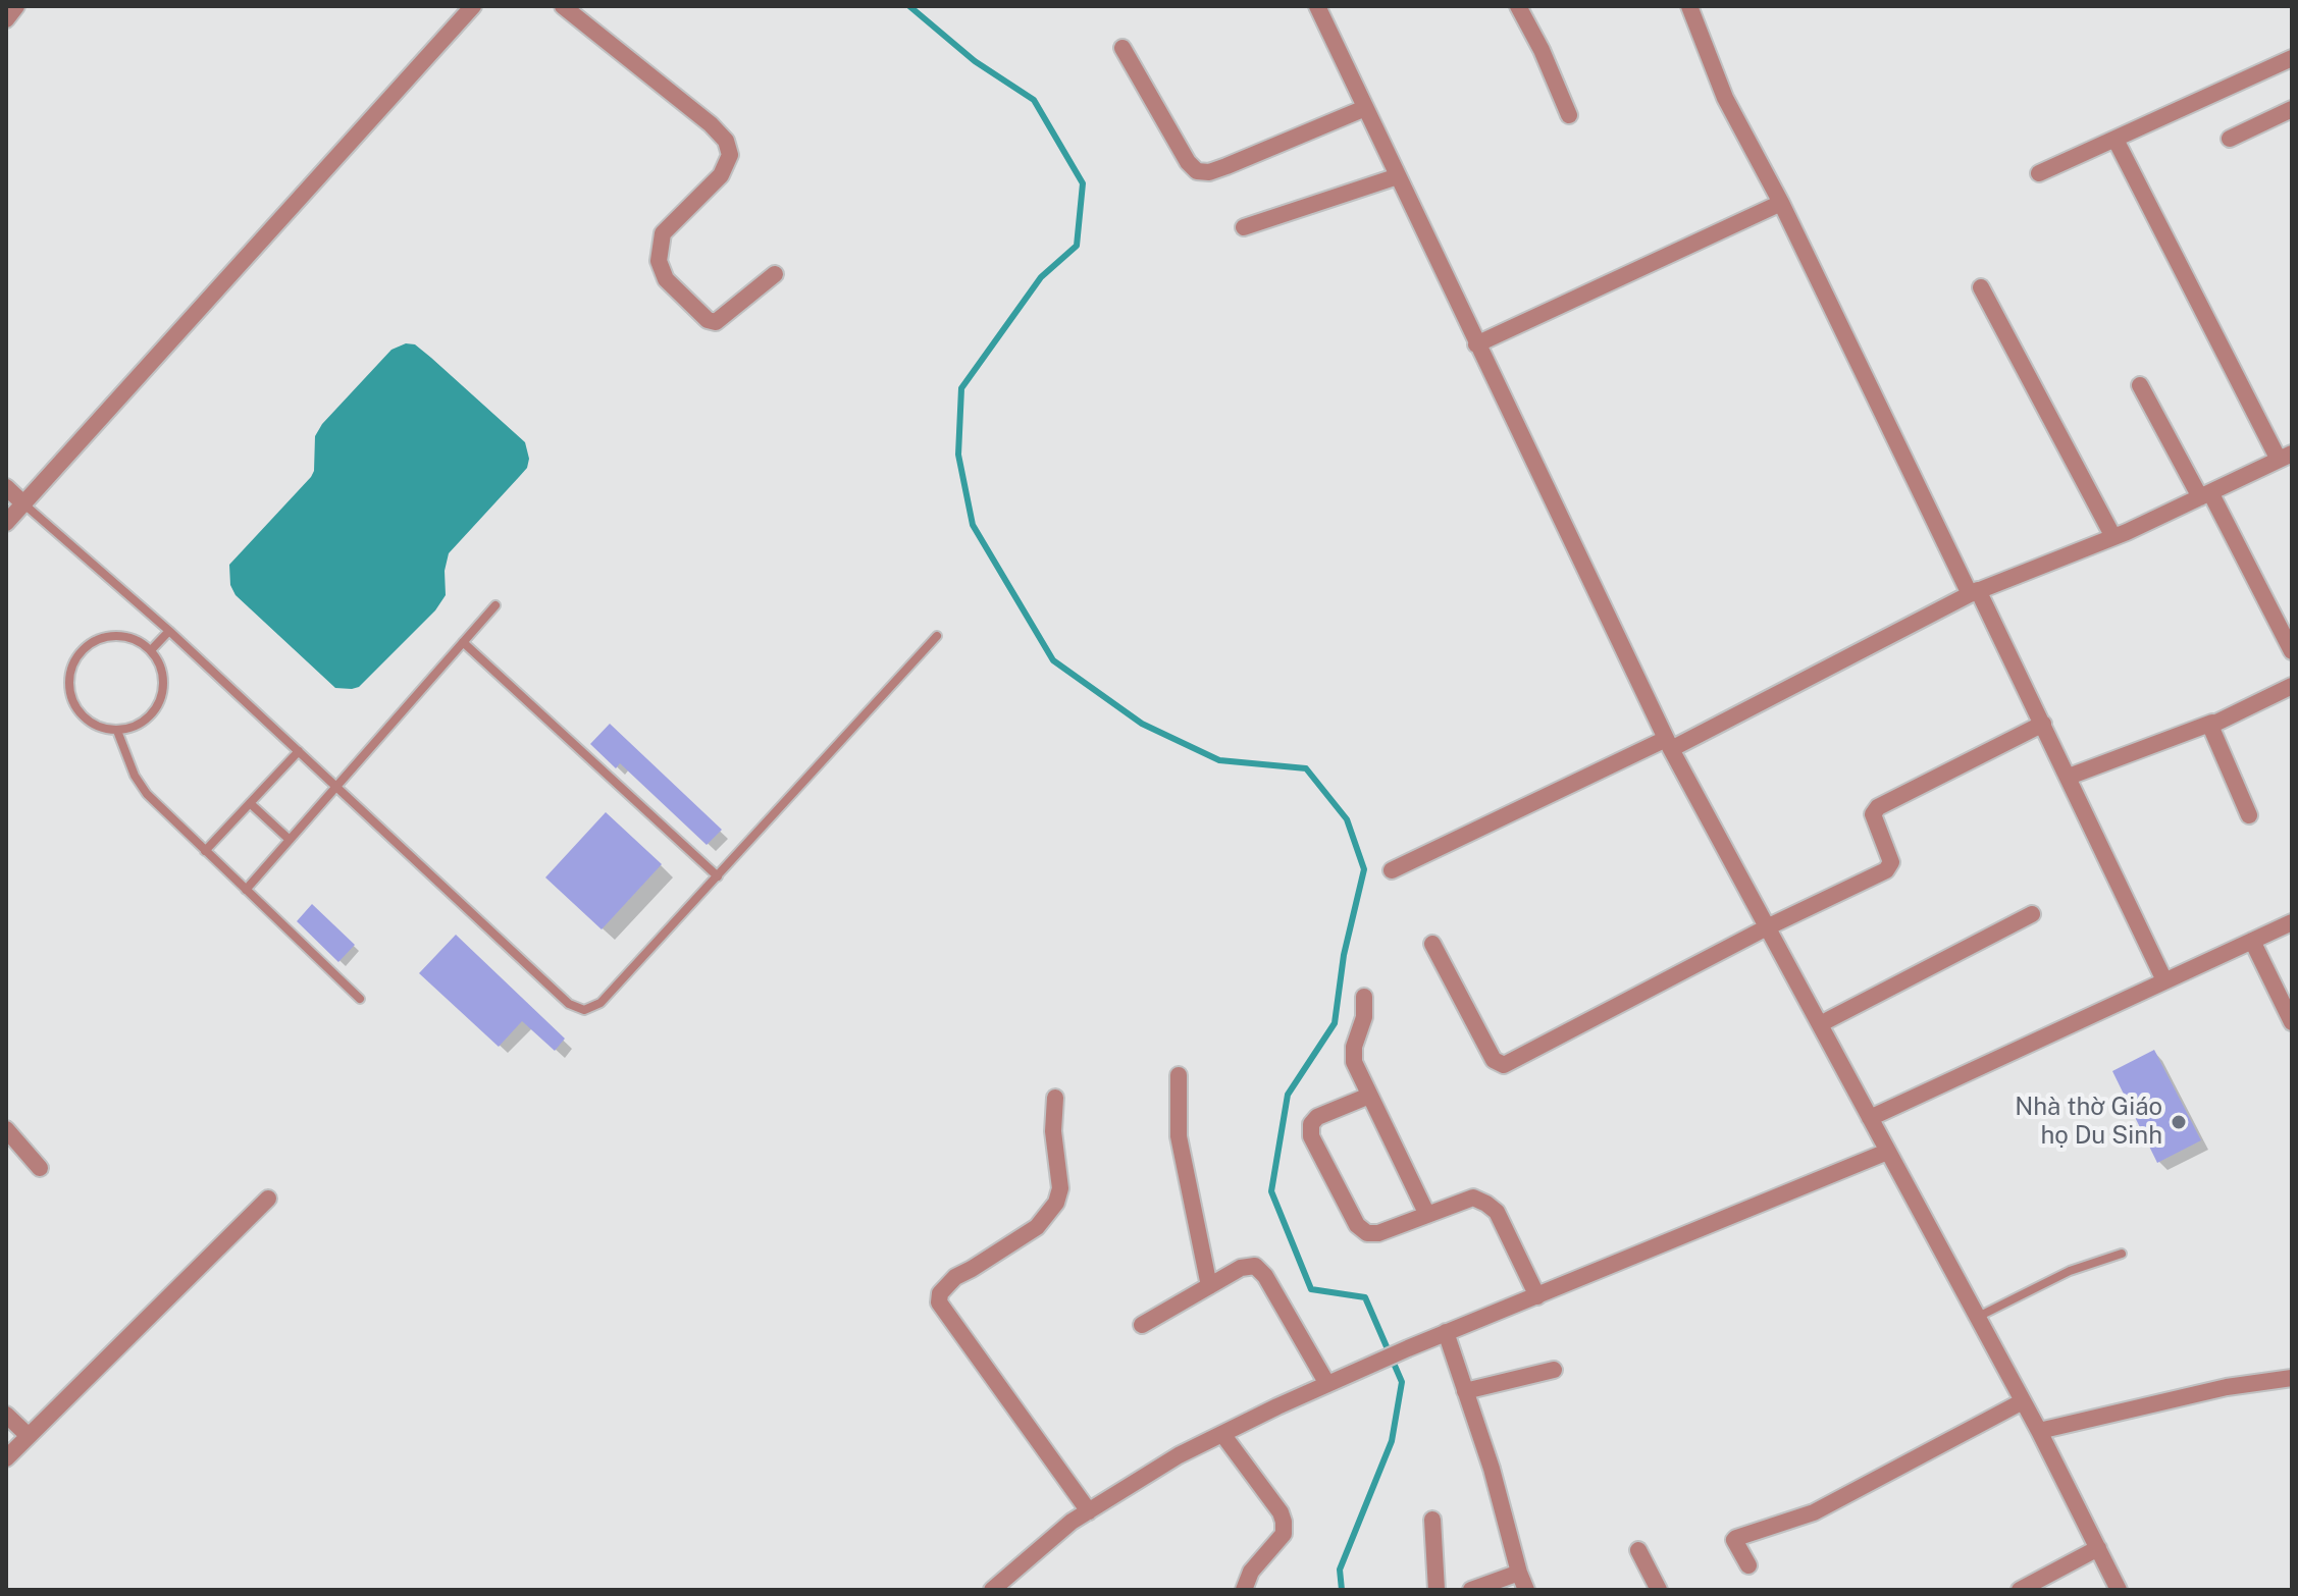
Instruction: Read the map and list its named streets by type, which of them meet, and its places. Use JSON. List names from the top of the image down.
{
  "places": ["Nhà thờ Giáo họ Du Sinh"]
}
